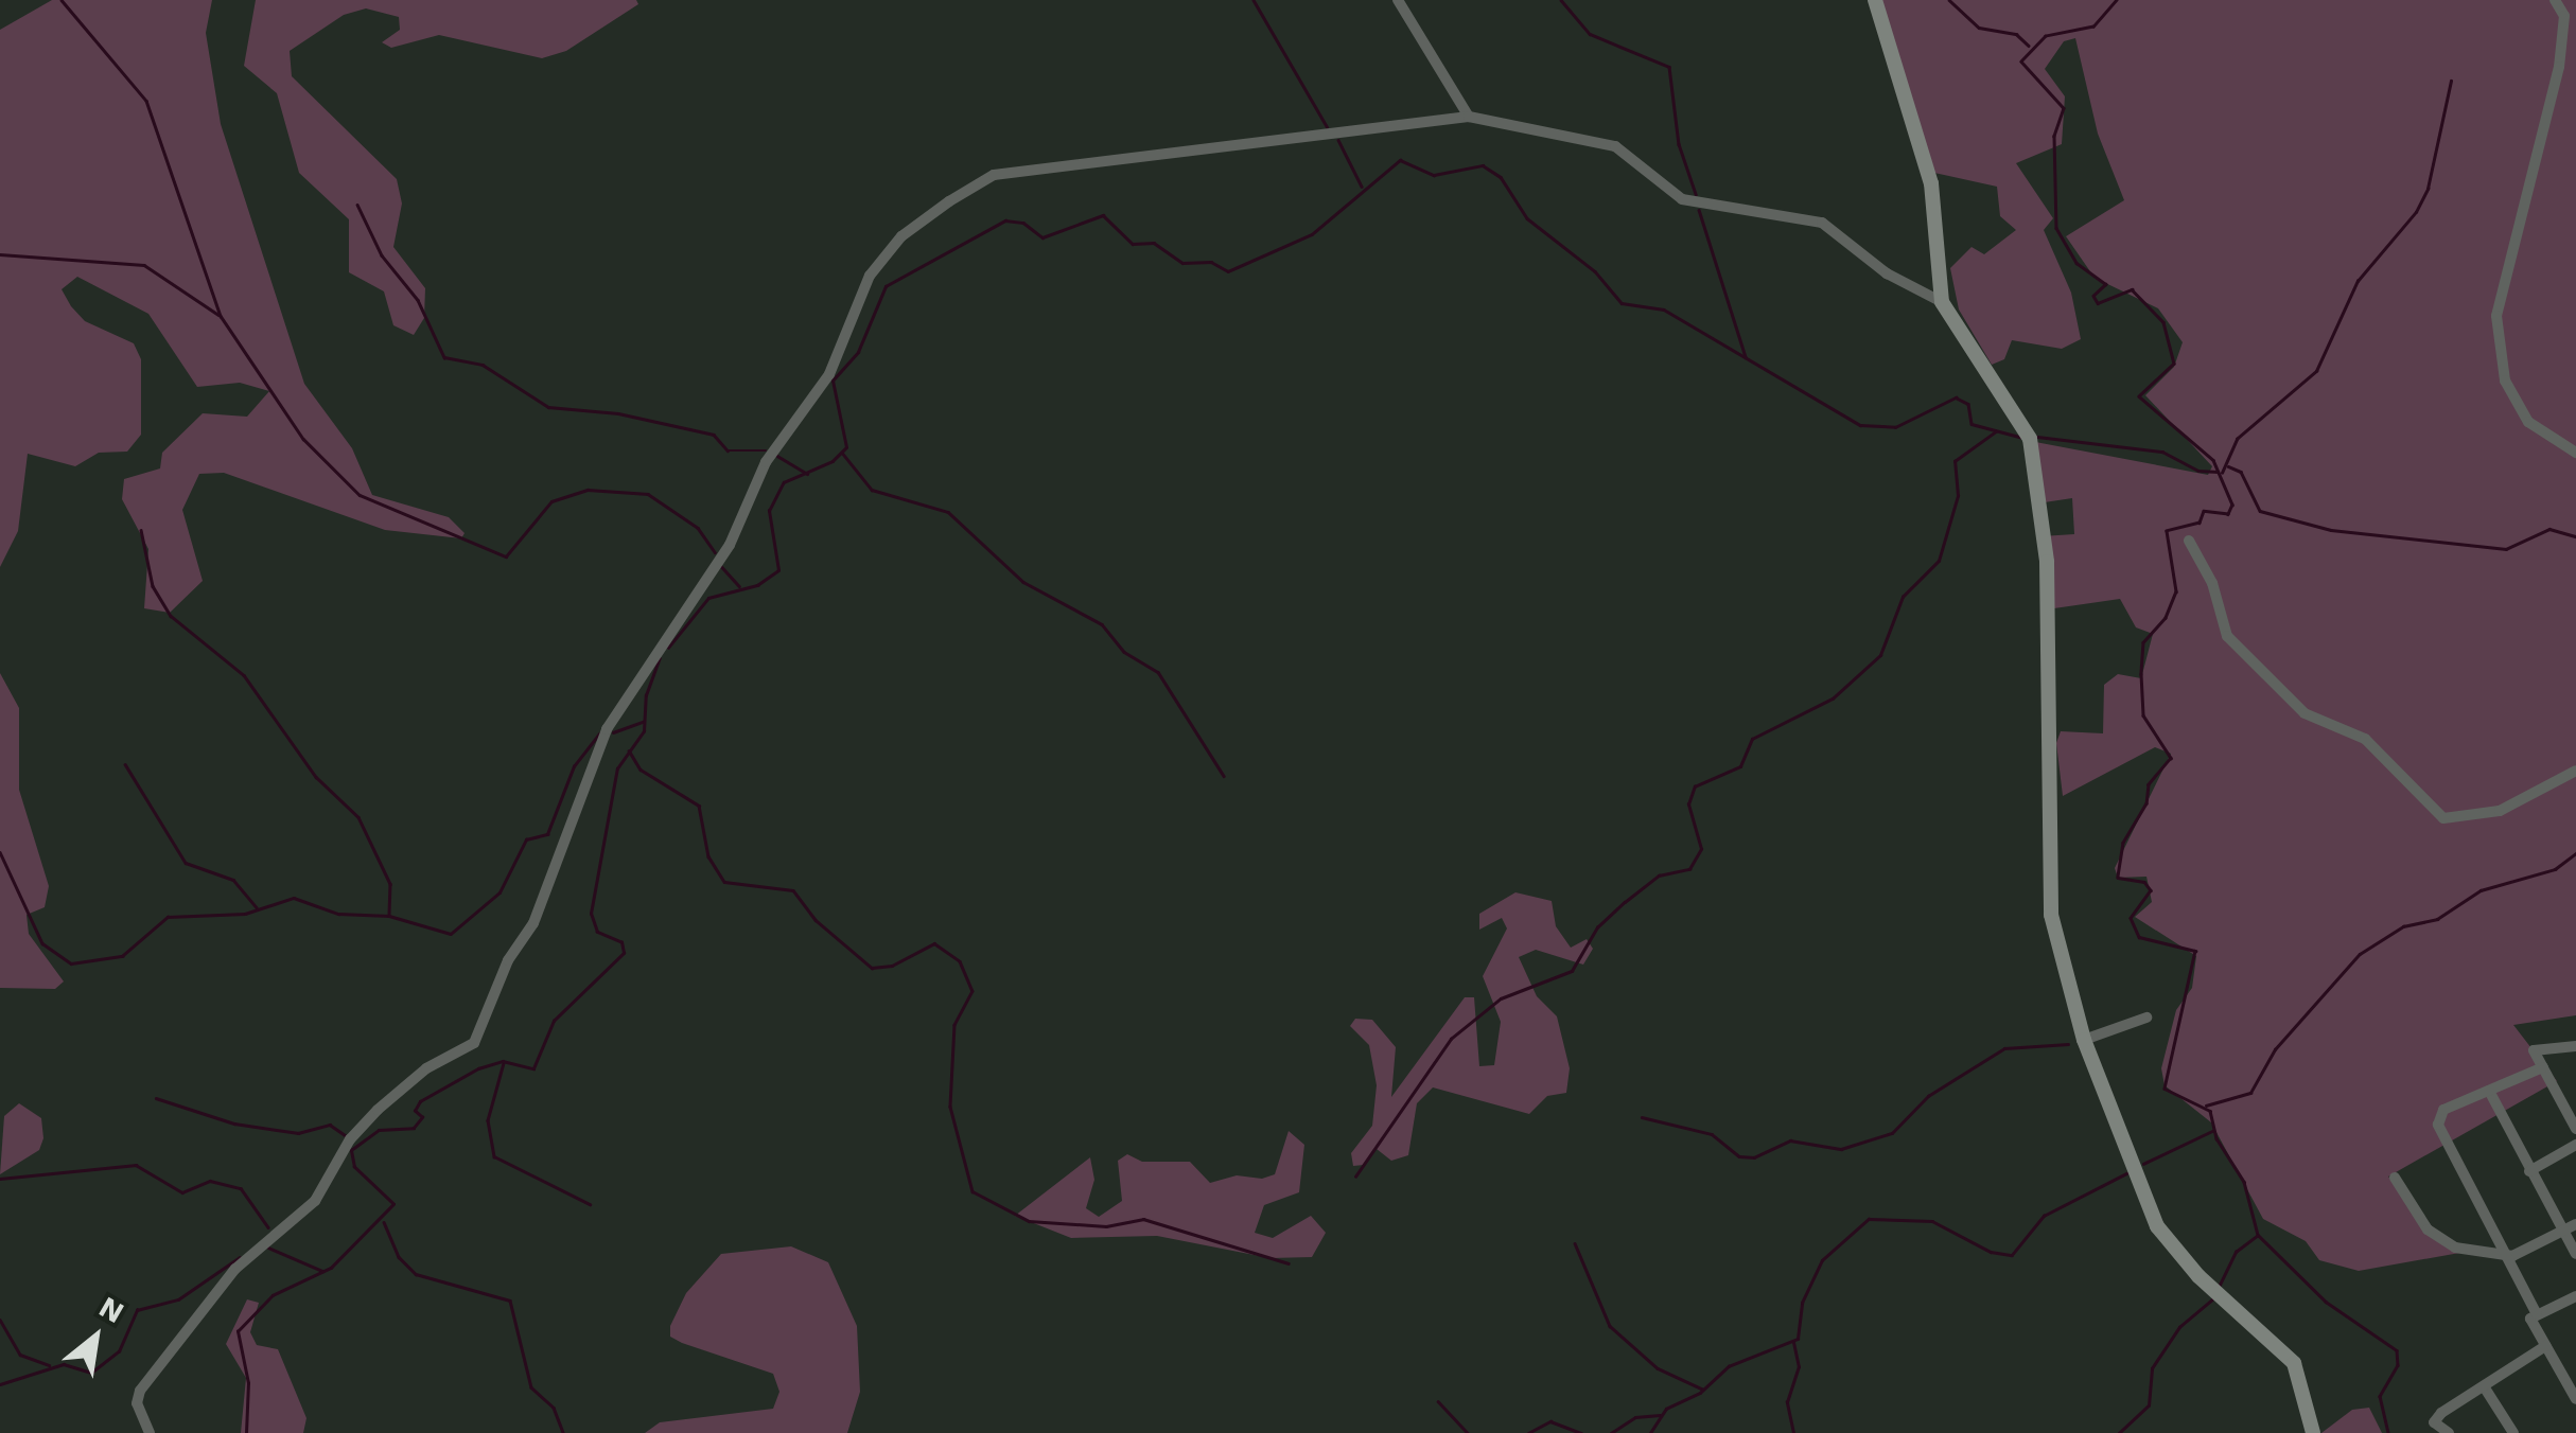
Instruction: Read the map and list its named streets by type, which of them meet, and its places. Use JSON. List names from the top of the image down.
{
  "north": "top right"
}
